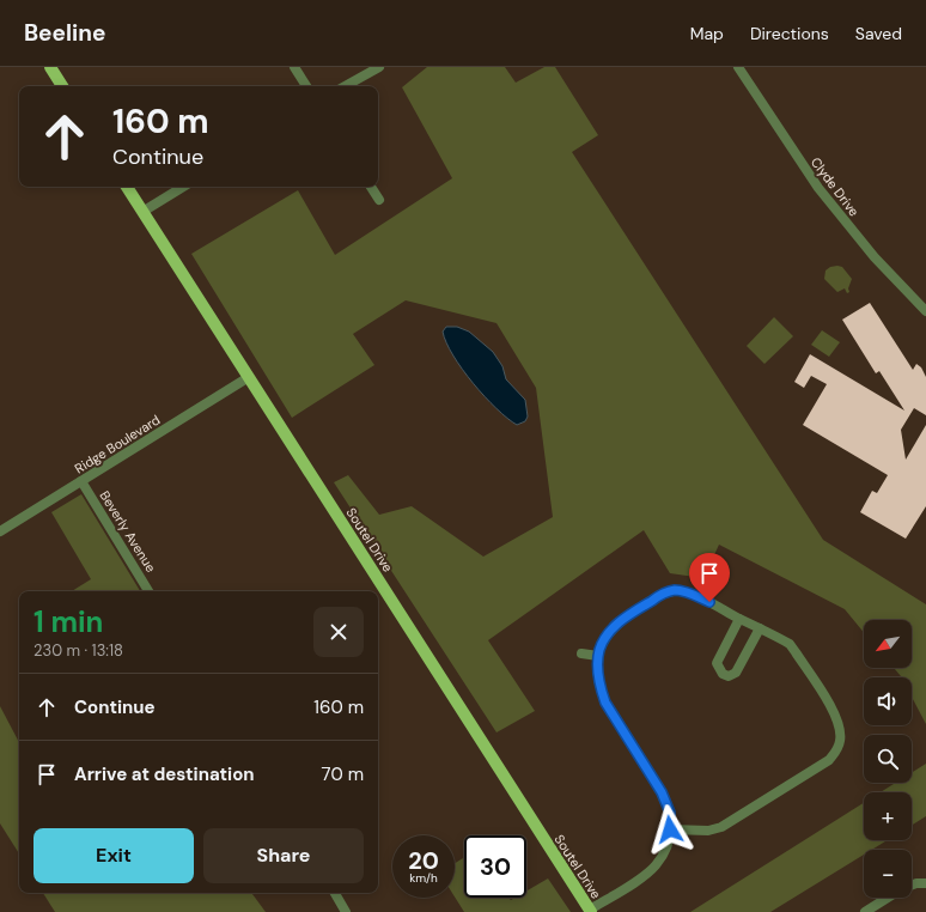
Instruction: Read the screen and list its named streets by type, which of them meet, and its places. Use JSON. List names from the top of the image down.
{
  "streets": {
    "main road": ["Soutel Drive"],
    "street": ["Clyde Drive", "Ridge Boulevard", "Beverly Avenue"]
  },
  "crossings": [
    ["Ridge Boulevard", "Beverly Avenue"],
    ["Ridge Boulevard", "Soutel Drive"]
  ],
  "north": "bottom left",
  "page": {
    "header": "Beeline",
    "nav": ["Map", "Directions", "Saved"],
    "turn": ["160 m", "Continue"],
    "heading": ["1 min", "230 m · 13:18"],
    "map_buttons": ["+", "−"],
    "list": [
      {
        "name": "Continue",
        "value": "160 m"
      },
      {
        "name": "Arrive at destination",
        "value": "70 m"
      }
    ],
    "buttons": ["Exit", "Share"],
    "speed": "20 km/h",
    "limit": "30"
  }
}
